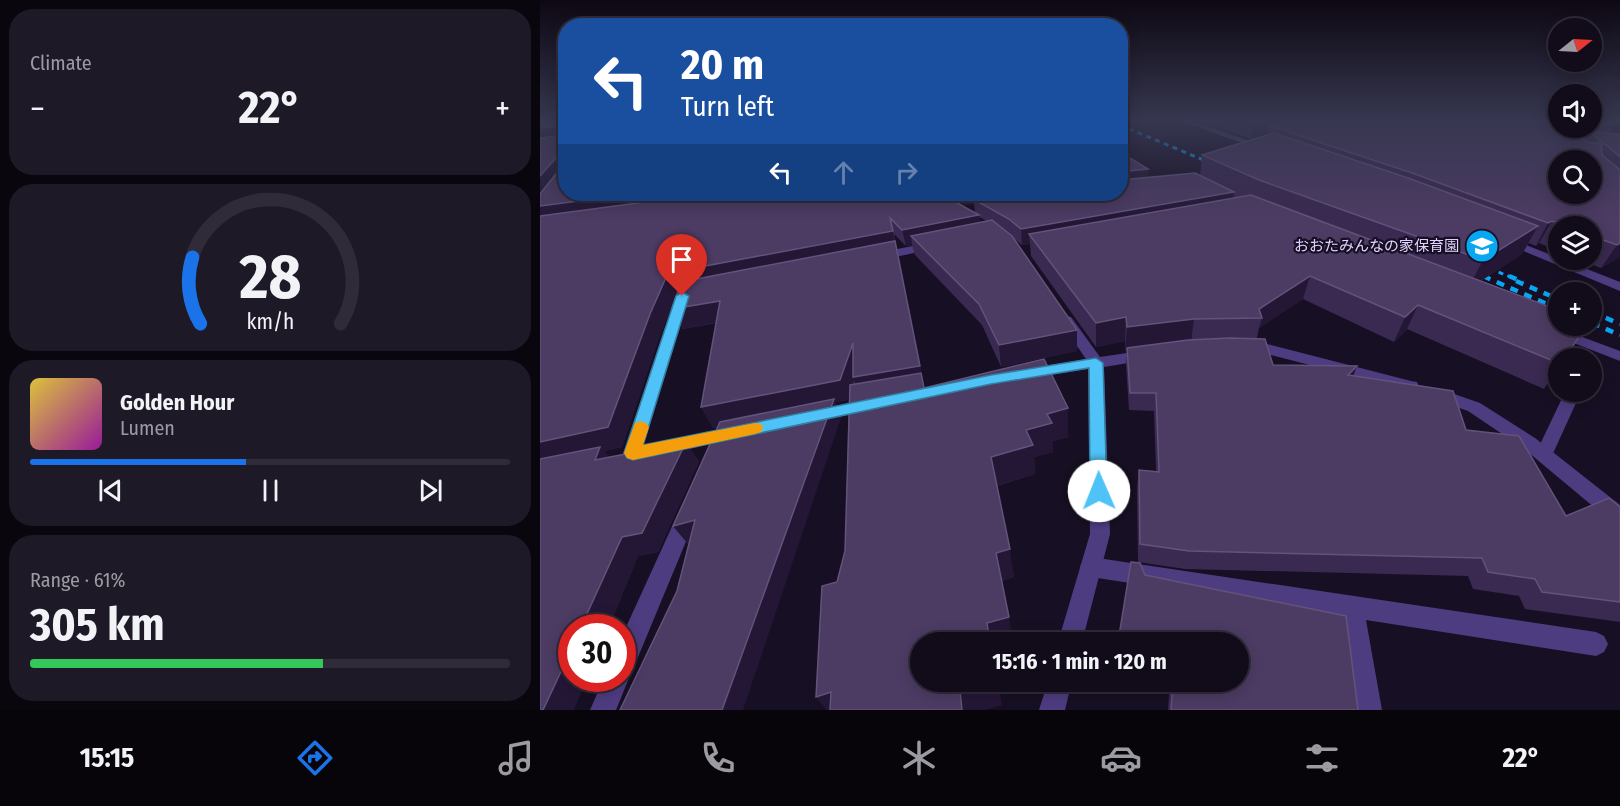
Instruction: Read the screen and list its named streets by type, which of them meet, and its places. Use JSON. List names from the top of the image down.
{
  "places": {
    "school or university": ["おおたみんなの家保育園"]
  },
  "north": "right",
  "page": {
    "tile": [
      "Climate",
      ["Range · 61%", "305 km"]
    ],
    "map_buttons": ["+", "−"],
    "turn": ["20 m", "Turn left"],
    "heat": ["−", "22°", "+"],
    "song": ["Golden Hour", "Lumen"],
    "limit": "30",
    "trip": "15:16 · 1 min · 120 m",
    "tabs": ["15:15", "22°"],
    "gauge": ["28", "km/h"]
  }
}
